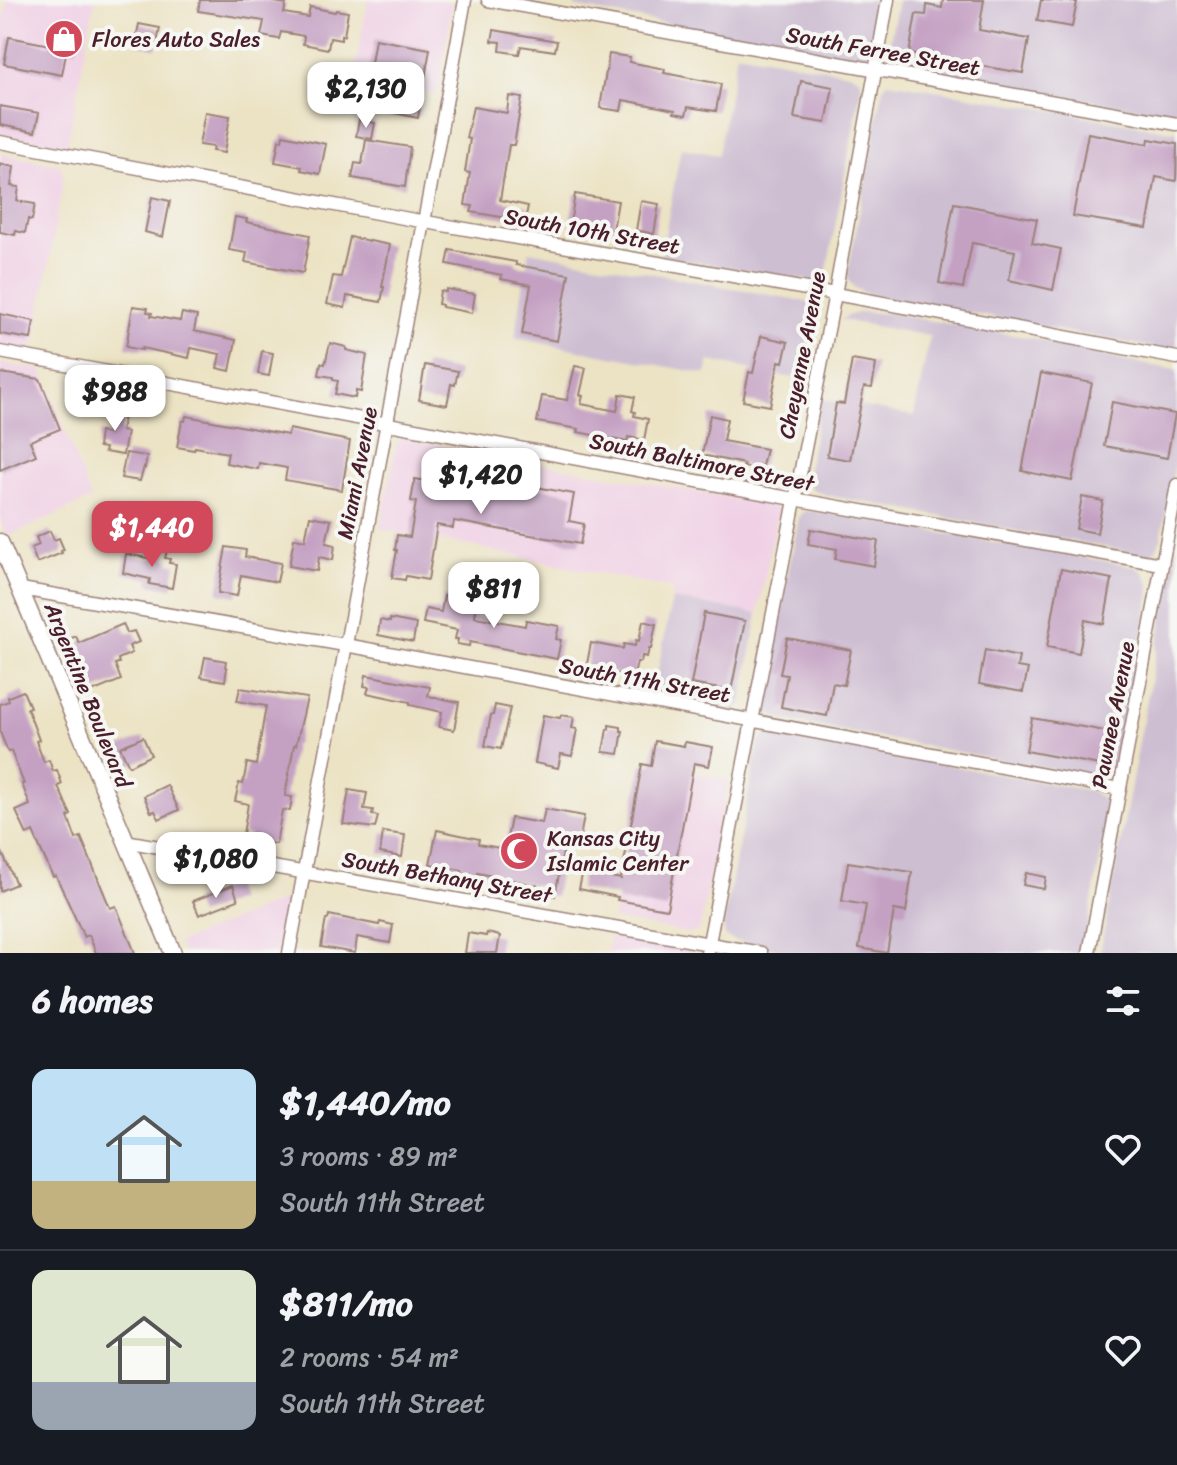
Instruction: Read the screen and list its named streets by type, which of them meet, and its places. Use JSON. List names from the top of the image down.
{
  "streets": {
    "street": [
      "South Ferree Street",
      "South 10th Street",
      "Cheyenne Avenue",
      "South Baltimore Street",
      "Miami Avenue",
      "South 11th Street",
      "Argentine Boulevard",
      "Pawnee Avenue",
      "South Bethany Street"
    ]
  },
  "crossings": [
    ["South Ferree Street", "Cheyenne Avenue"],
    ["South 10th Street", "Cheyenne Avenue"],
    ["South 10th Street", "Miami Avenue"],
    ["Cheyenne Avenue", "South Baltimore Street"],
    ["Cheyenne Avenue", "South 11th Street"],
    ["Cheyenne Avenue", "South Bethany Street"],
    ["South Baltimore Street", "Miami Avenue"],
    ["South Baltimore Street", "Pawnee Avenue"],
    ["Miami Avenue", "South 11th Street"],
    ["Miami Avenue", "South Bethany Street"],
    ["South 11th Street", "Argentine Boulevard"],
    ["South 11th Street", "Pawnee Avenue"],
    ["Argentine Boulevard", "South Bethany Street"]
  ],
  "places": {
    "shop": ["Flores Auto Sales"],
    "mosque": ["Kansas City Islamic Center"]
  },
  "page": {
    "price": [
      "$2,130",
      "$988",
      "$1,420",
      "$1,440",
      "$811",
      "$1,080"
    ],
    "heading": "6 homes",
    "list": [
      {
        "name": "$1,440/mo",
        "note": "3 rooms · 89 m² · South 11th Street"
      },
      {
        "name": "$811/mo",
        "note": "2 rooms · 54 m² · South 11th Street"
      }
    ]
  }
}
